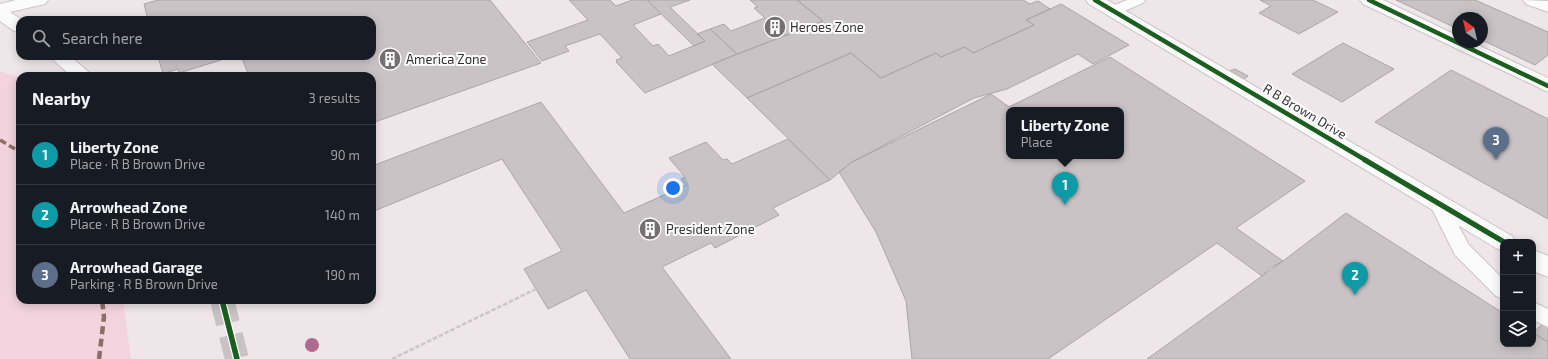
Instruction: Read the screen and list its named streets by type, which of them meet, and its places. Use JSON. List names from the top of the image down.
{
  "streets": {
    "street": ["R B Brown Drive"]
  },
  "places": {
    "building": ["Heroes Zone", "America Zone", "President Zone"]
  },
  "north": "top left",
  "page": {
    "search": "Search here",
    "heading": ["Nearby", "3 results"],
    "popup": ["Liberty Zone", "Place"],
    "list": [
      {
        "mark": "1",
        "name": "Liberty Zone",
        "note": "Place · R B Brown Drive",
        "value": "90 m"
      },
      {
        "mark": "2",
        "name": "Arrowhead Zone",
        "note": "Place · R B Brown Drive",
        "value": "140 m"
      },
      {
        "mark": "3",
        "name": "Arrowhead Garage",
        "note": "Parking · R B Brown Drive",
        "value": "190 m"
      }
    ],
    "pins": ["3", "1", "2"],
    "map_buttons": ["+", "−"]
  }
}
